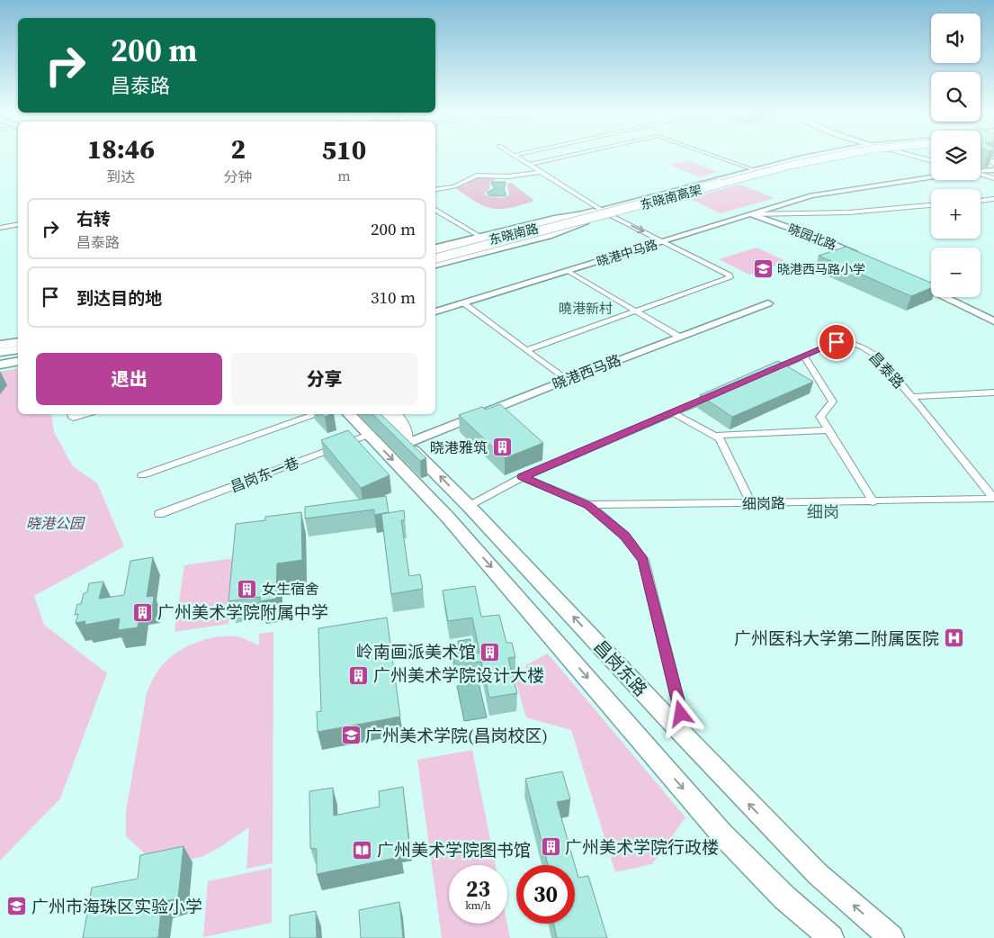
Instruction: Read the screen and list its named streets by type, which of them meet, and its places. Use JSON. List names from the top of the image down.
{
  "streets": {
    "main road": ["东晓南高架", "东晓南路", "昌岗东路"],
    "street": [
      "晓园北路",
      "晓港中马路",
      "昌泰路",
      "晓港西马路",
      "昌岗东一巷",
      "细岗路"
    ]
  },
  "crossings": [
    ["晓园北路", "晓港中马路"],
    ["昌泰路", "细岗路"],
    ["晓港西马路", "昌岗东路"],
    ["昌岗东一巷", "昌岗东路"]
  ],
  "districts": ["曉港新村", "细岗"],
  "parks": ["晓港公园"],
  "places": {
    "school or university": ["晓港西马路小学", "广州美术学院(昌岗校区)", "广州市海珠区实验小学"],
    "building": [
      "晓港雅筑",
      "女生宿舍",
      "广州美术学院附属中学",
      "岭南画派美术馆",
      "广州美术学院设计大楼",
      "广州美术学院行政楼"
    ],
    "hospital": ["广州医科大学第二附属医院"],
    "library": ["广州美术学院图书馆"]
  },
  "page": {
    "map_buttons": ["+", "−"],
    "turn": ["200 m", "昌泰路"],
    "eta": [
      "18:46",
      "到达",
      "2",
      "分钟",
      "510",
      "m"
    ],
    "list": [
      {
        "name": "右转",
        "note": "昌泰路",
        "value": "200 m"
      },
      {
        "name": "到达目的地",
        "value": "310 m"
      }
    ],
    "buttons": ["退出", "分享"],
    "speed": "23 km/h",
    "limit": "30"
  }
}
